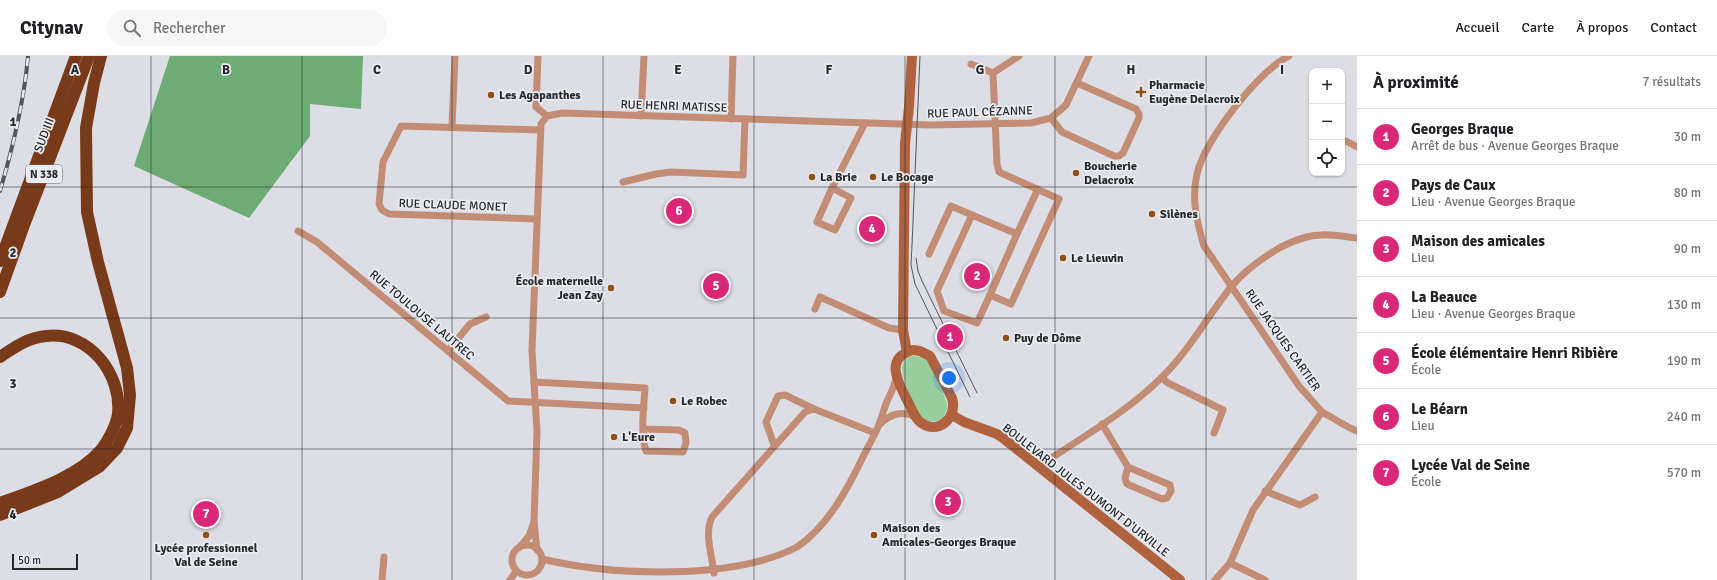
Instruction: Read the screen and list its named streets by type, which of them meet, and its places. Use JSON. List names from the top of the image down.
{
  "streets": {
    "highway": ["SUD III", "N 338"],
    "street": [
      "RUE HENRI MATISSE",
      "RUE PAUL CÉZANNE",
      "RUE CLAUDE MONET",
      "RUE TOULOUSE LAUTREC",
      "RUE JACQUES CARTIER",
      "BOULEVARD JULES DUMONT D'URVILLE"
    ]
  },
  "crossings": [
    ["RUE HENRI MATISSE", "RUE PAUL CÉZANNE"]
  ],
  "places": {
    "health": ["Pharmacie Eugène Delacroix"],
    "other": [
      "Les Agapanthes",
      "Boucherie Delacroix",
      "La Brie",
      "Le Bocage",
      "Silènes",
      "Le Lieuvin",
      "École maternelle Jean Zay",
      "Puy de Dôme",
      "Le Robec",
      "L'Eure",
      "Lycée professionnel Val de Seine",
      "Maison des Amicales-Georges Braque"
    ]
  },
  "scale_bar": "50 m",
  "page": {
    "header": "Citynav",
    "search": "Rechercher",
    "nav": [
      "Accueil",
      "Carte",
      "À propos",
      "Contact"
    ],
    "heading": ["À proximité", "7 résultats"],
    "map_buttons": ["+", "−"],
    "list": [
      {
        "mark": "1",
        "name": "Georges Braque",
        "note": "Arrêt de bus · Avenue Georges Braque",
        "value": "30 m"
      },
      {
        "mark": "2",
        "name": "Pays de Caux",
        "note": "Lieu · Avenue Georges Braque",
        "value": "80 m"
      },
      {
        "mark": "3",
        "name": "Maison des amicales",
        "note": "Lieu",
        "value": "90 m"
      },
      {
        "mark": "4",
        "name": "La Beauce",
        "note": "Lieu · Avenue Georges Braque",
        "value": "130 m"
      },
      {
        "mark": "5",
        "name": "École élémentaire Henri Ribière",
        "note": "École",
        "value": "190 m"
      },
      {
        "mark": "6",
        "name": "Le Béarn",
        "note": "Lieu",
        "value": "240 m"
      },
      {
        "mark": "7",
        "name": "Lycée Val de Seine",
        "note": "École",
        "value": "570 m"
      }
    ],
    "pins": [
      "6",
      "4",
      "2",
      "5",
      "1",
      "3",
      "7"
    ],
    "scale": "50 m"
  },
  "grid": {
    "columns": [
      "A",
      "B",
      "C",
      "D",
      "E",
      "F",
      "G",
      "H",
      "I"
    ],
    "rows": [
      "1",
      "2",
      "3",
      "4"
    ]
  }
}
